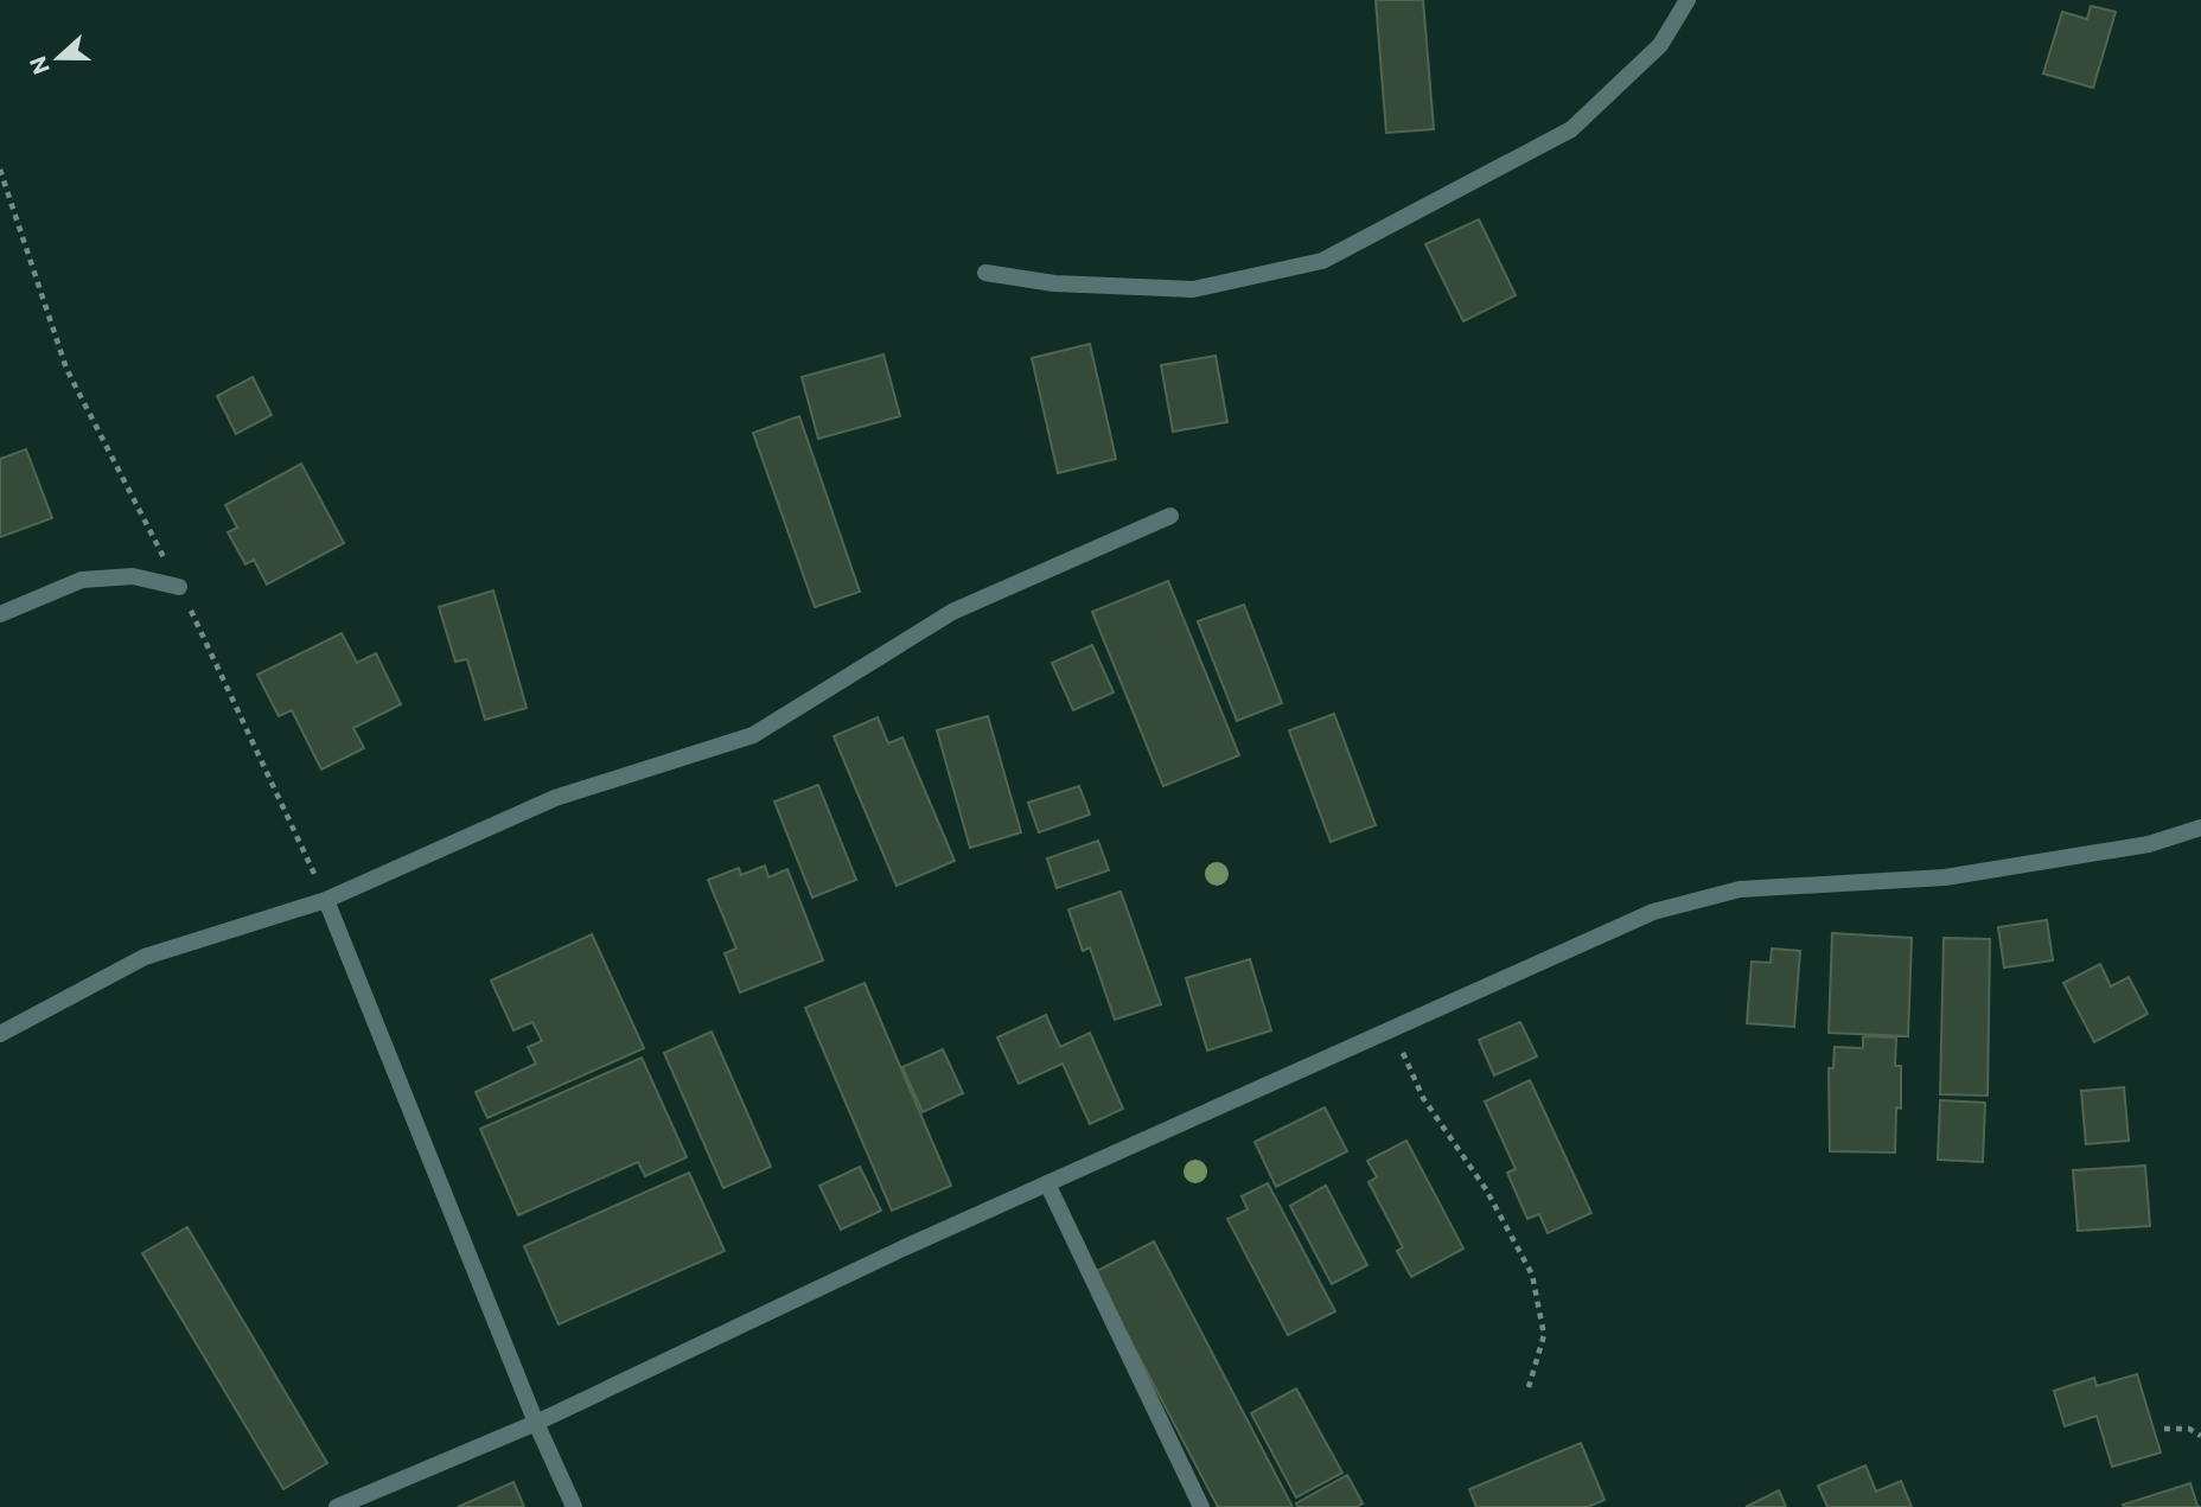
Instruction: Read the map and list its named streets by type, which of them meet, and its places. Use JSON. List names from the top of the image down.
{
  "north": "left"
}
